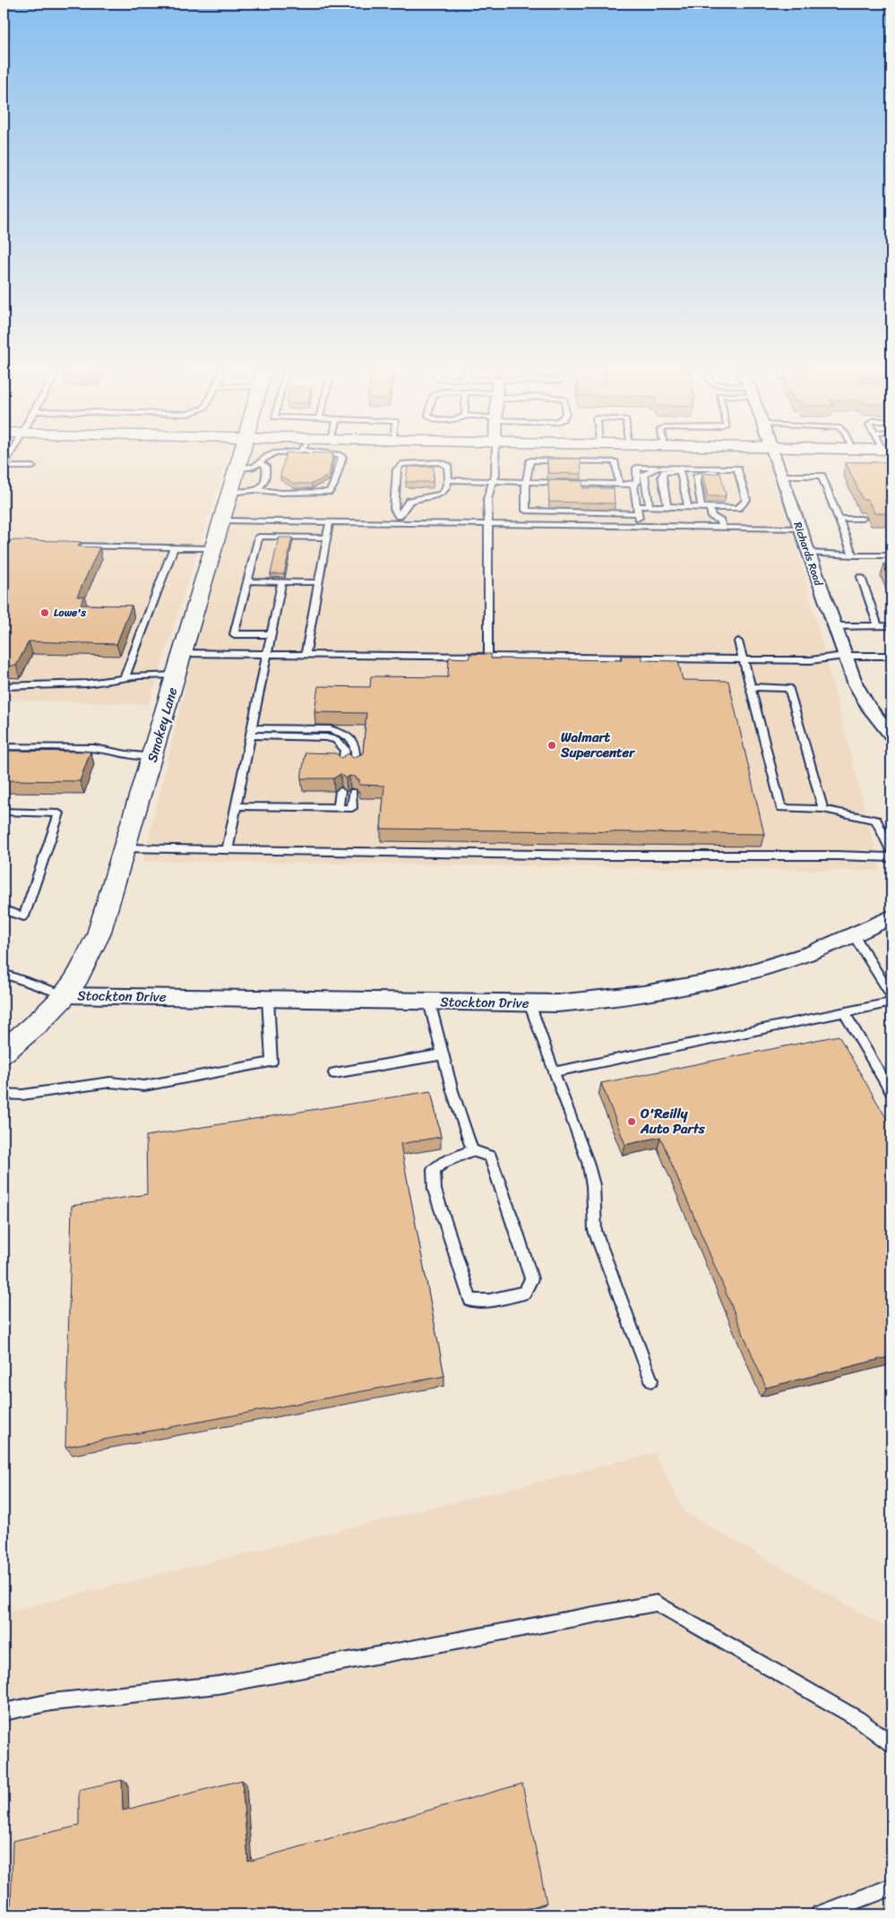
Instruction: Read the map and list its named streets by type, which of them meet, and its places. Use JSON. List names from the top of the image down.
{
  "streets": {
    "street": ["Richards Road", "Smokey Lane", "Stockton Drive"]
  },
  "crossings": [
    ["Smokey Lane", "Stockton Drive"]
  ],
  "places": ["Lowe's", "Walmart Supercenter", "O'Reilly Auto Parts"]
}
